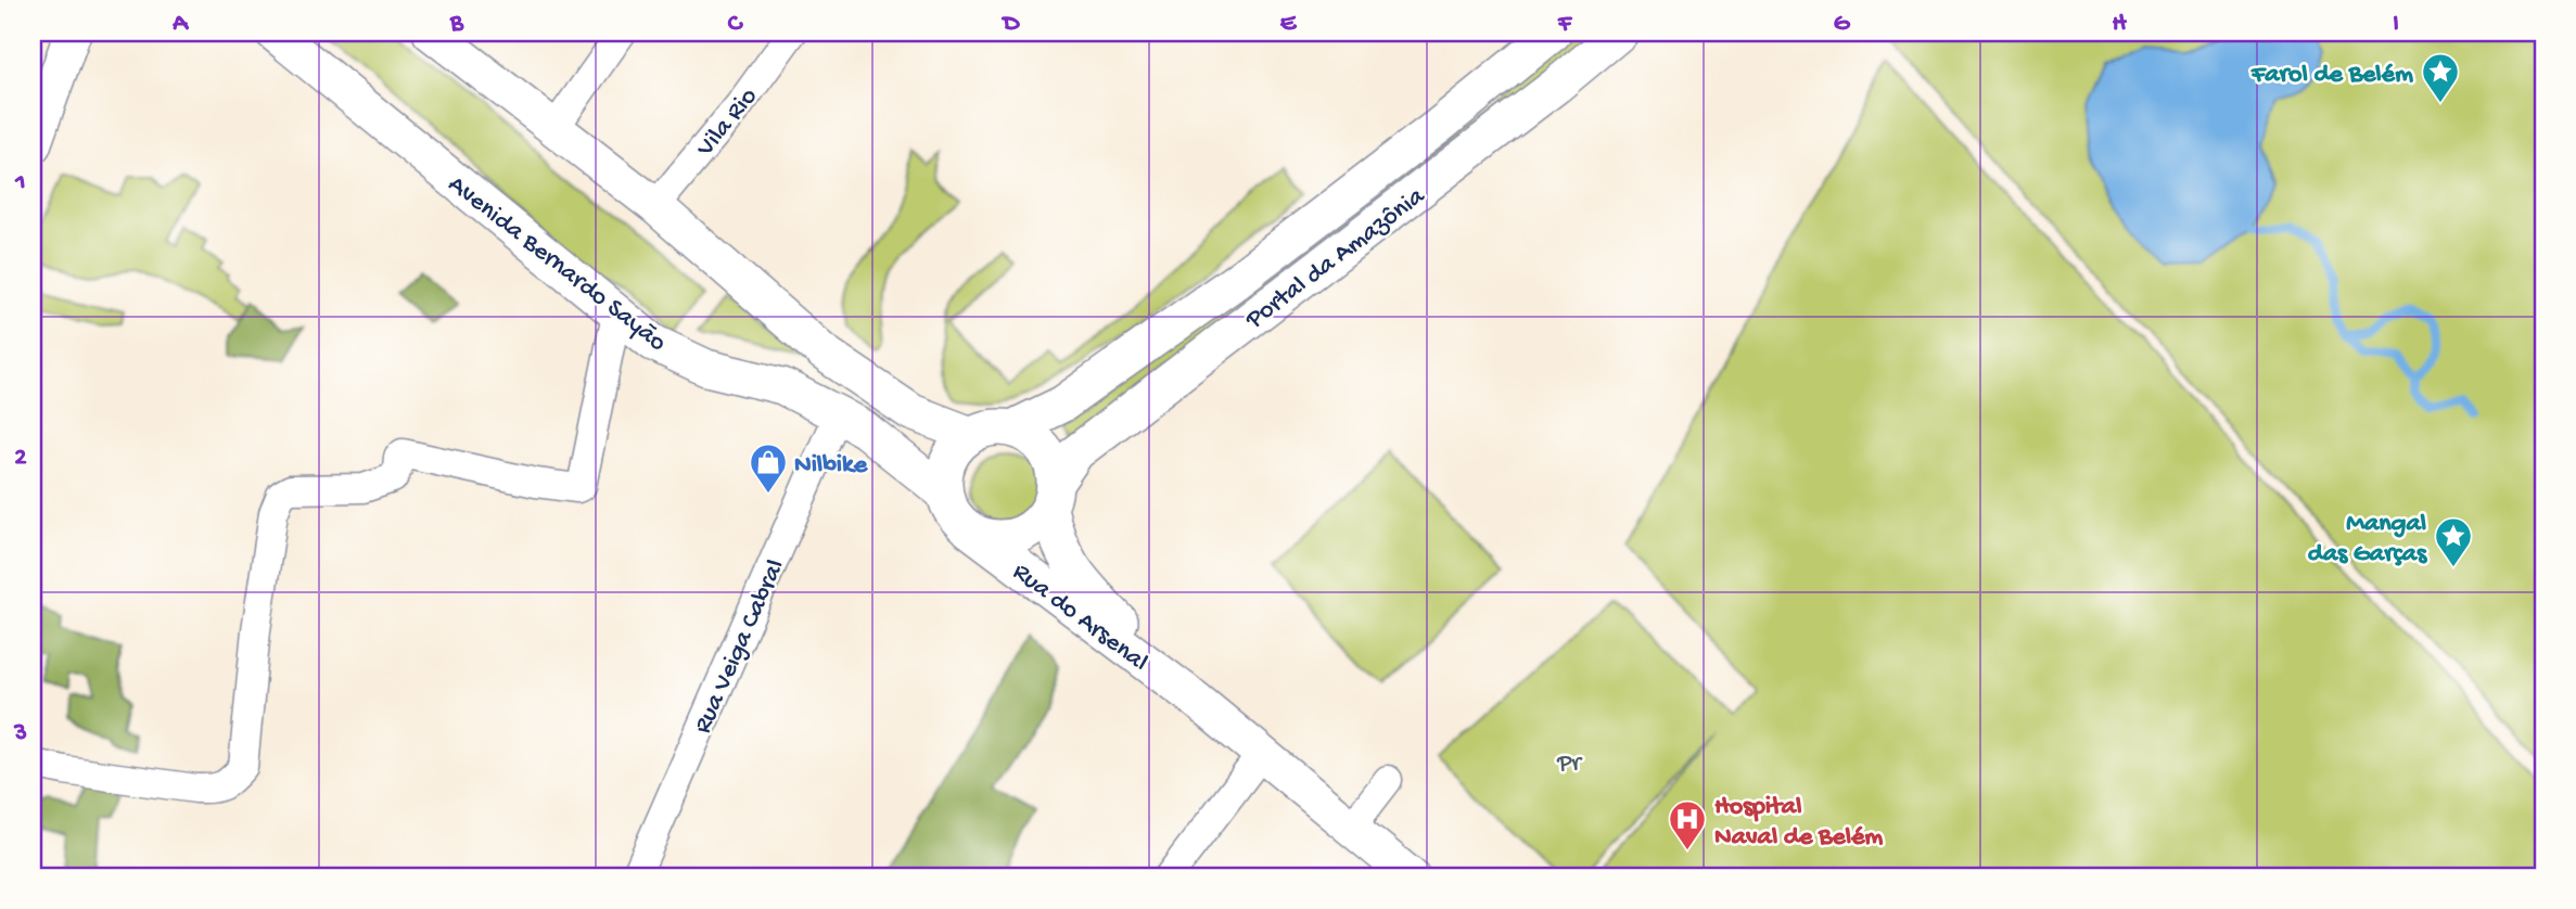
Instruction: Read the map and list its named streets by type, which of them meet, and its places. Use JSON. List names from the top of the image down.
{
  "streets": {
    "street": [
      "Vila Rio",
      "Portal da Amazônia",
      "Avenida Bernardo Sayão",
      "Rua do Arsenal",
      "Rua Veiga Cabral"
    ]
  },
  "crossings": [
    ["Portal da Amazônia", "Avenida Bernardo Sayão"],
    ["Portal da Amazônia", "Rua do Arsenal"],
    ["Avenida Bernardo Sayão", "Rua do Arsenal"],
    ["Avenida Bernardo Sayão", "Rua Veiga Cabral"]
  ],
  "parks": ["Pr"],
  "places": {
    "place": ["Farol de Belém", "Mangal das Garças"],
    "shop": ["Nilbike"],
    "hospital": ["Hospital Naval de Belém"]
  },
  "grid": {
    "columns": [
      "A",
      "B",
      "C",
      "D",
      "E",
      "F",
      "G",
      "H",
      "I"
    ],
    "rows": ["1", "2", "3"]
  }
}
